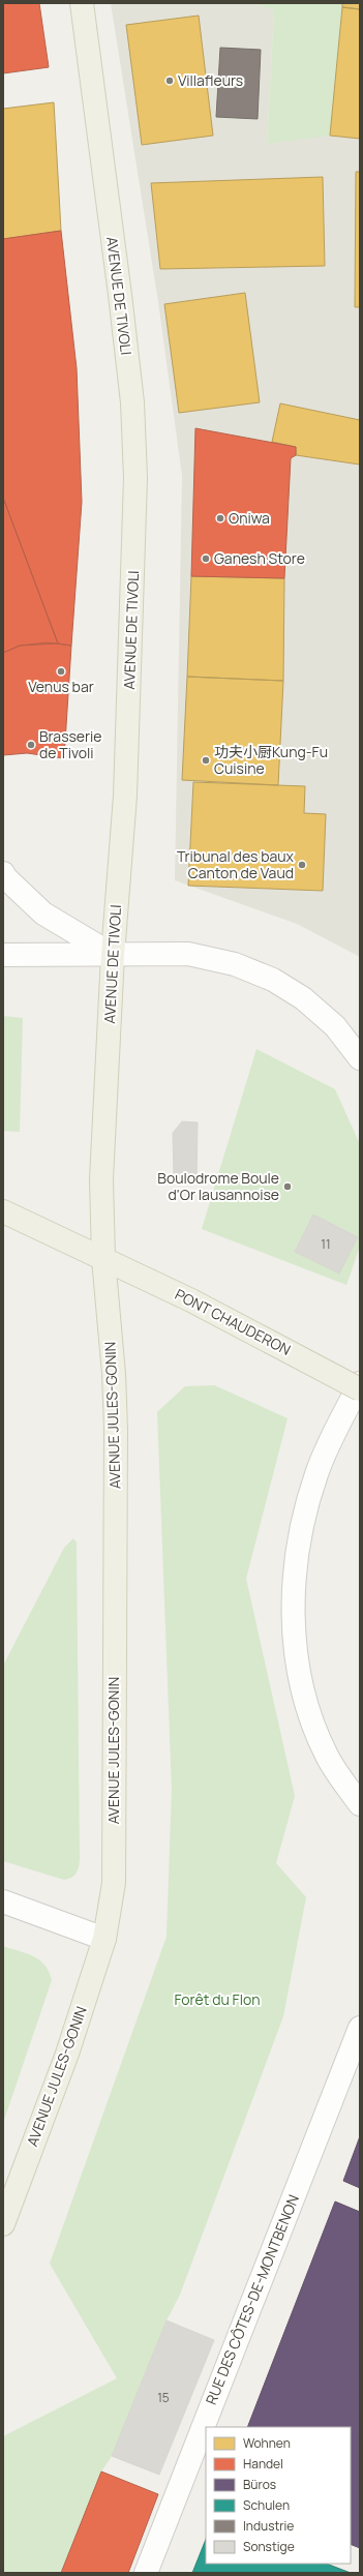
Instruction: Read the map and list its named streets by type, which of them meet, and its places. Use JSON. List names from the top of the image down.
{
  "streets": {
    "main road": ["AVENUE DE TIVOLI", "PONT CHAUDERON", "AVENUE JULES-GONIN"],
    "street": ["RUE DES CÔTES-DE-MONTBENON"]
  },
  "crossings": [
    ["AVENUE DE TIVOLI", "PONT CHAUDERON"],
    ["AVENUE DE TIVOLI", "AVENUE JULES-GONIN"],
    ["PONT CHAUDERON", "AVENUE JULES-GONIN"]
  ],
  "parks": ["Forêt du Flon"],
  "places": [
    "Villafleurs",
    "Oniwa",
    "Ganesh Store",
    "Venus bar",
    "Brasserie de Tivoli",
    "功夫小厨Kung-Fu Cuisine",
    "Tribunal des baux Canton de Vaud",
    "Boulodrome Boule d'Or lausannoise"
  ],
  "house_numbers": ["11", "15"],
  "legend": [
    "Wohnen",
    "Handel",
    "Büros",
    "Schulen",
    "Industrie",
    "Sonstige"
  ]
}
